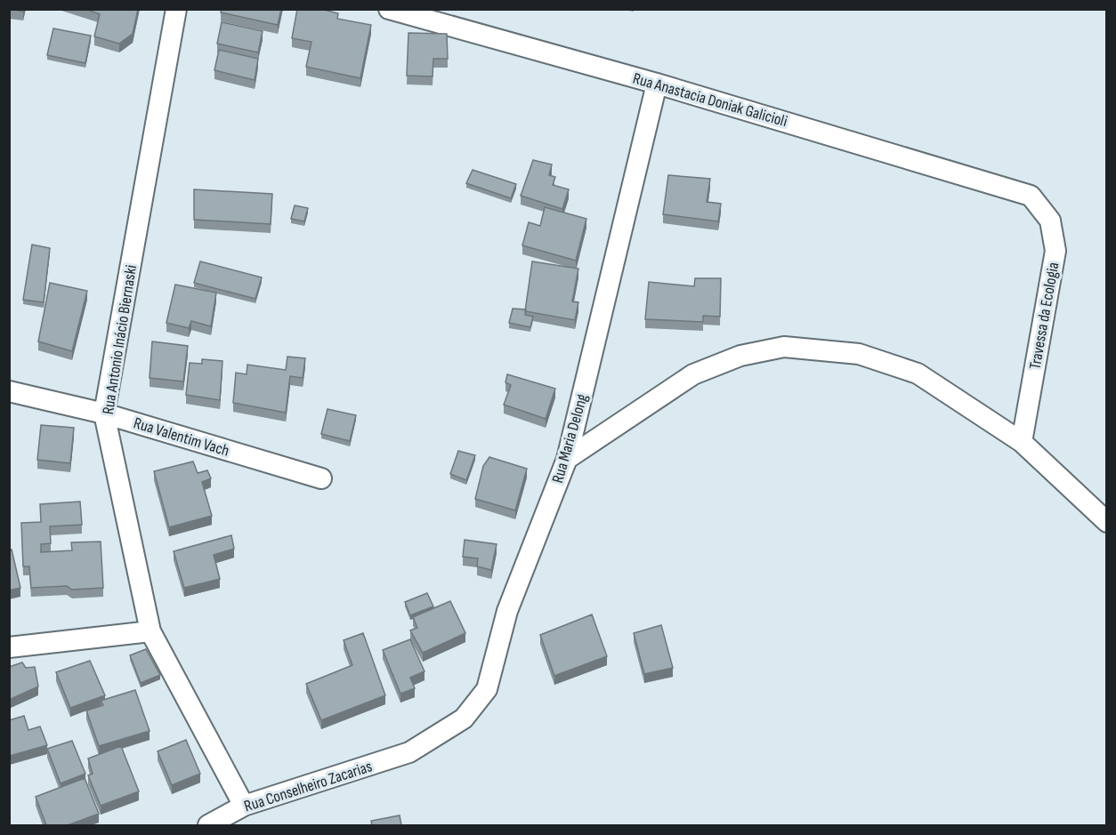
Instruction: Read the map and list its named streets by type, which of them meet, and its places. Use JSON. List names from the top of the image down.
{
  "streets": {
    "street": [
      "Rua Anastacia Doniak Galicioli",
      "Travessa da Ecologia",
      "Rua Antonio Inácio Biernaski",
      "Rua Valentim Vach",
      "Rua Maria Delong",
      "Rua Conselheiro Zacarias"
    ]
  },
  "crossings": [
    ["Rua Anastacia Doniak Galicioli", "Travessa da Ecologia"],
    ["Rua Anastacia Doniak Galicioli", "Rua Maria Delong"],
    ["Rua Antonio Inácio Biernaski", "Rua Valentim Vach"],
    ["Rua Antonio Inácio Biernaski", "Rua Conselheiro Zacarias"],
    ["Rua Maria Delong", "Rua Conselheiro Zacarias"]
  ]
}
